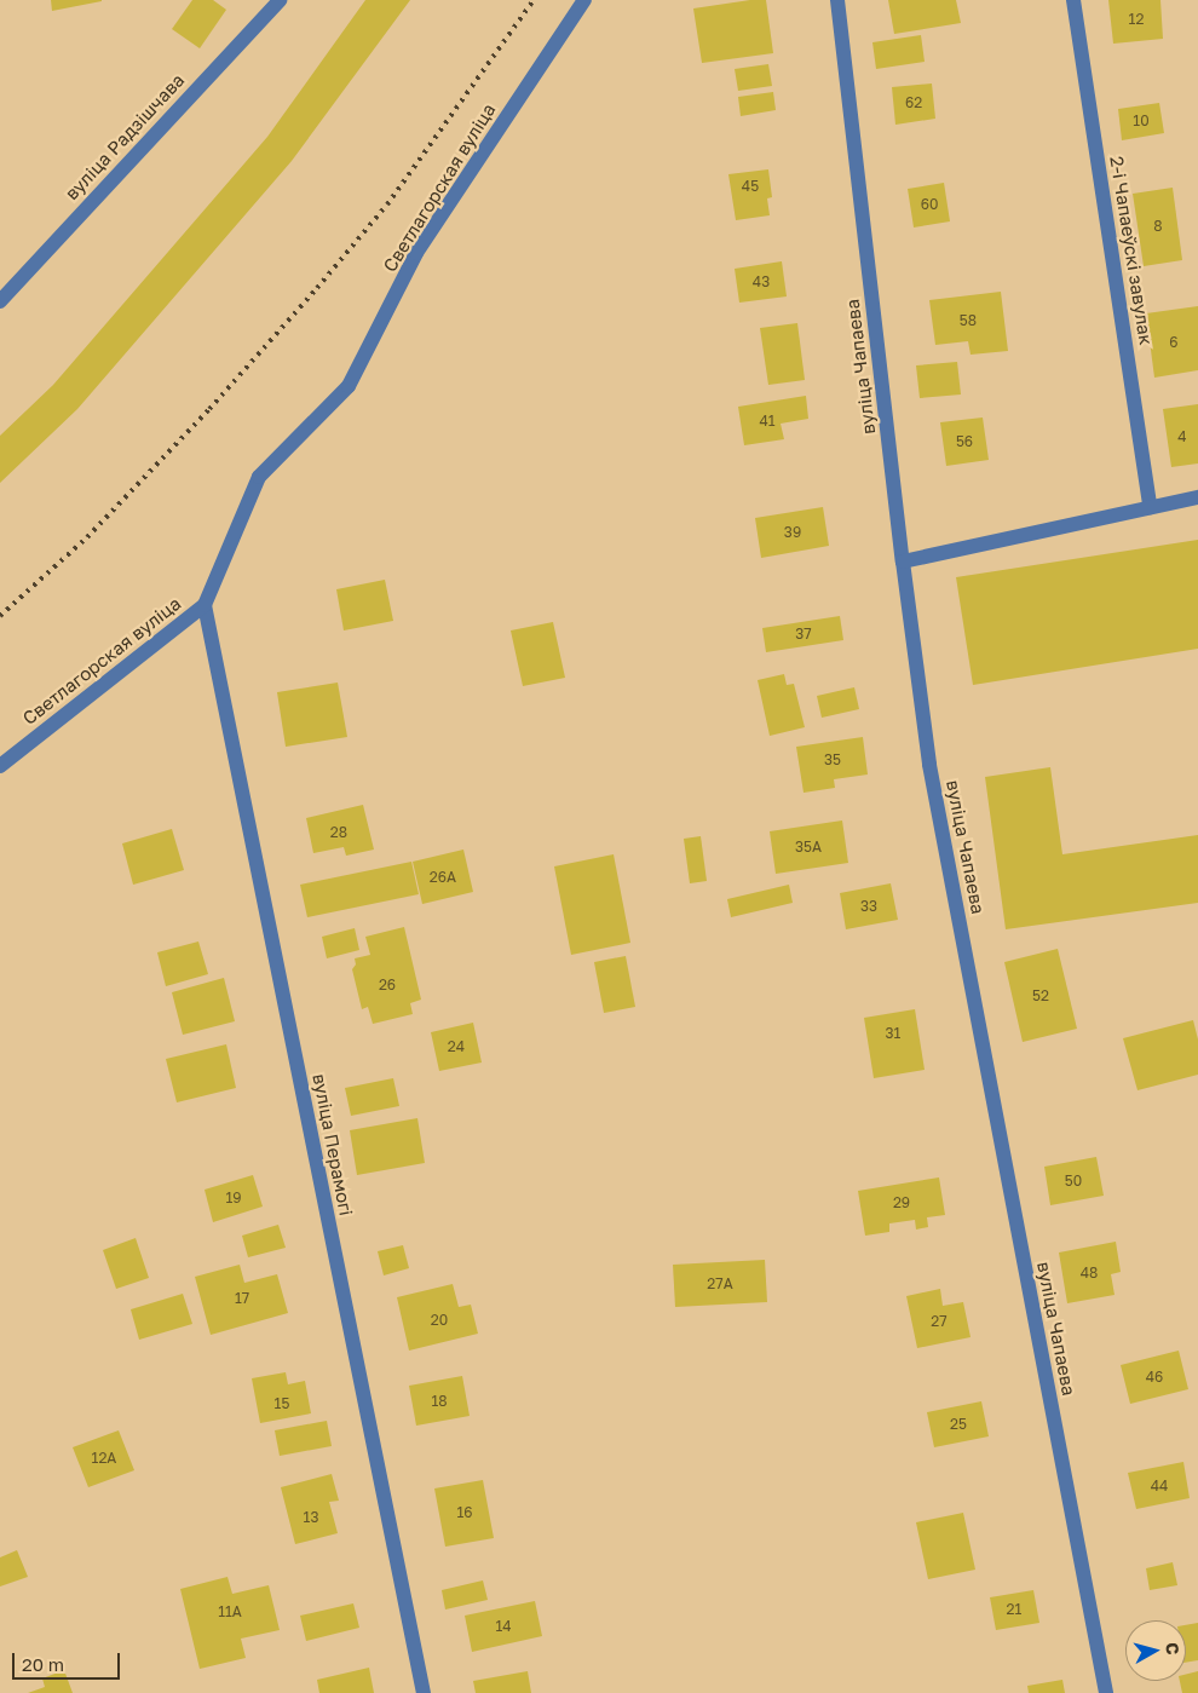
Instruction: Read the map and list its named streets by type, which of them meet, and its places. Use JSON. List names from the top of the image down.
{
  "streets": {
    "street": [
      "вуліца Радзішчава",
      "Светлагорская вуліца",
      "2-і Чапаеўскі завулак",
      "вуліца Чапаева",
      "вуліца Перамогі"
    ]
  },
  "crossings": [
    ["Светлагорская вуліца", "вуліца Перамогі"]
  ],
  "house_numbers": [
    "12",
    "62",
    "10",
    "45",
    "60",
    "8",
    "43",
    "58",
    "6",
    "41",
    "4",
    "56",
    "39",
    "37",
    "35",
    "28",
    "35А",
    "26А",
    "33",
    "26",
    "52",
    "31",
    "24",
    "50",
    "19",
    "29",
    "48",
    "27А",
    "17",
    "20",
    "27",
    "46",
    "18",
    "15",
    "25",
    "12А",
    "44",
    "16",
    "13",
    "21",
    "11А",
    "14"
  ],
  "scale_bar": "20 m",
  "north": "right"
}
